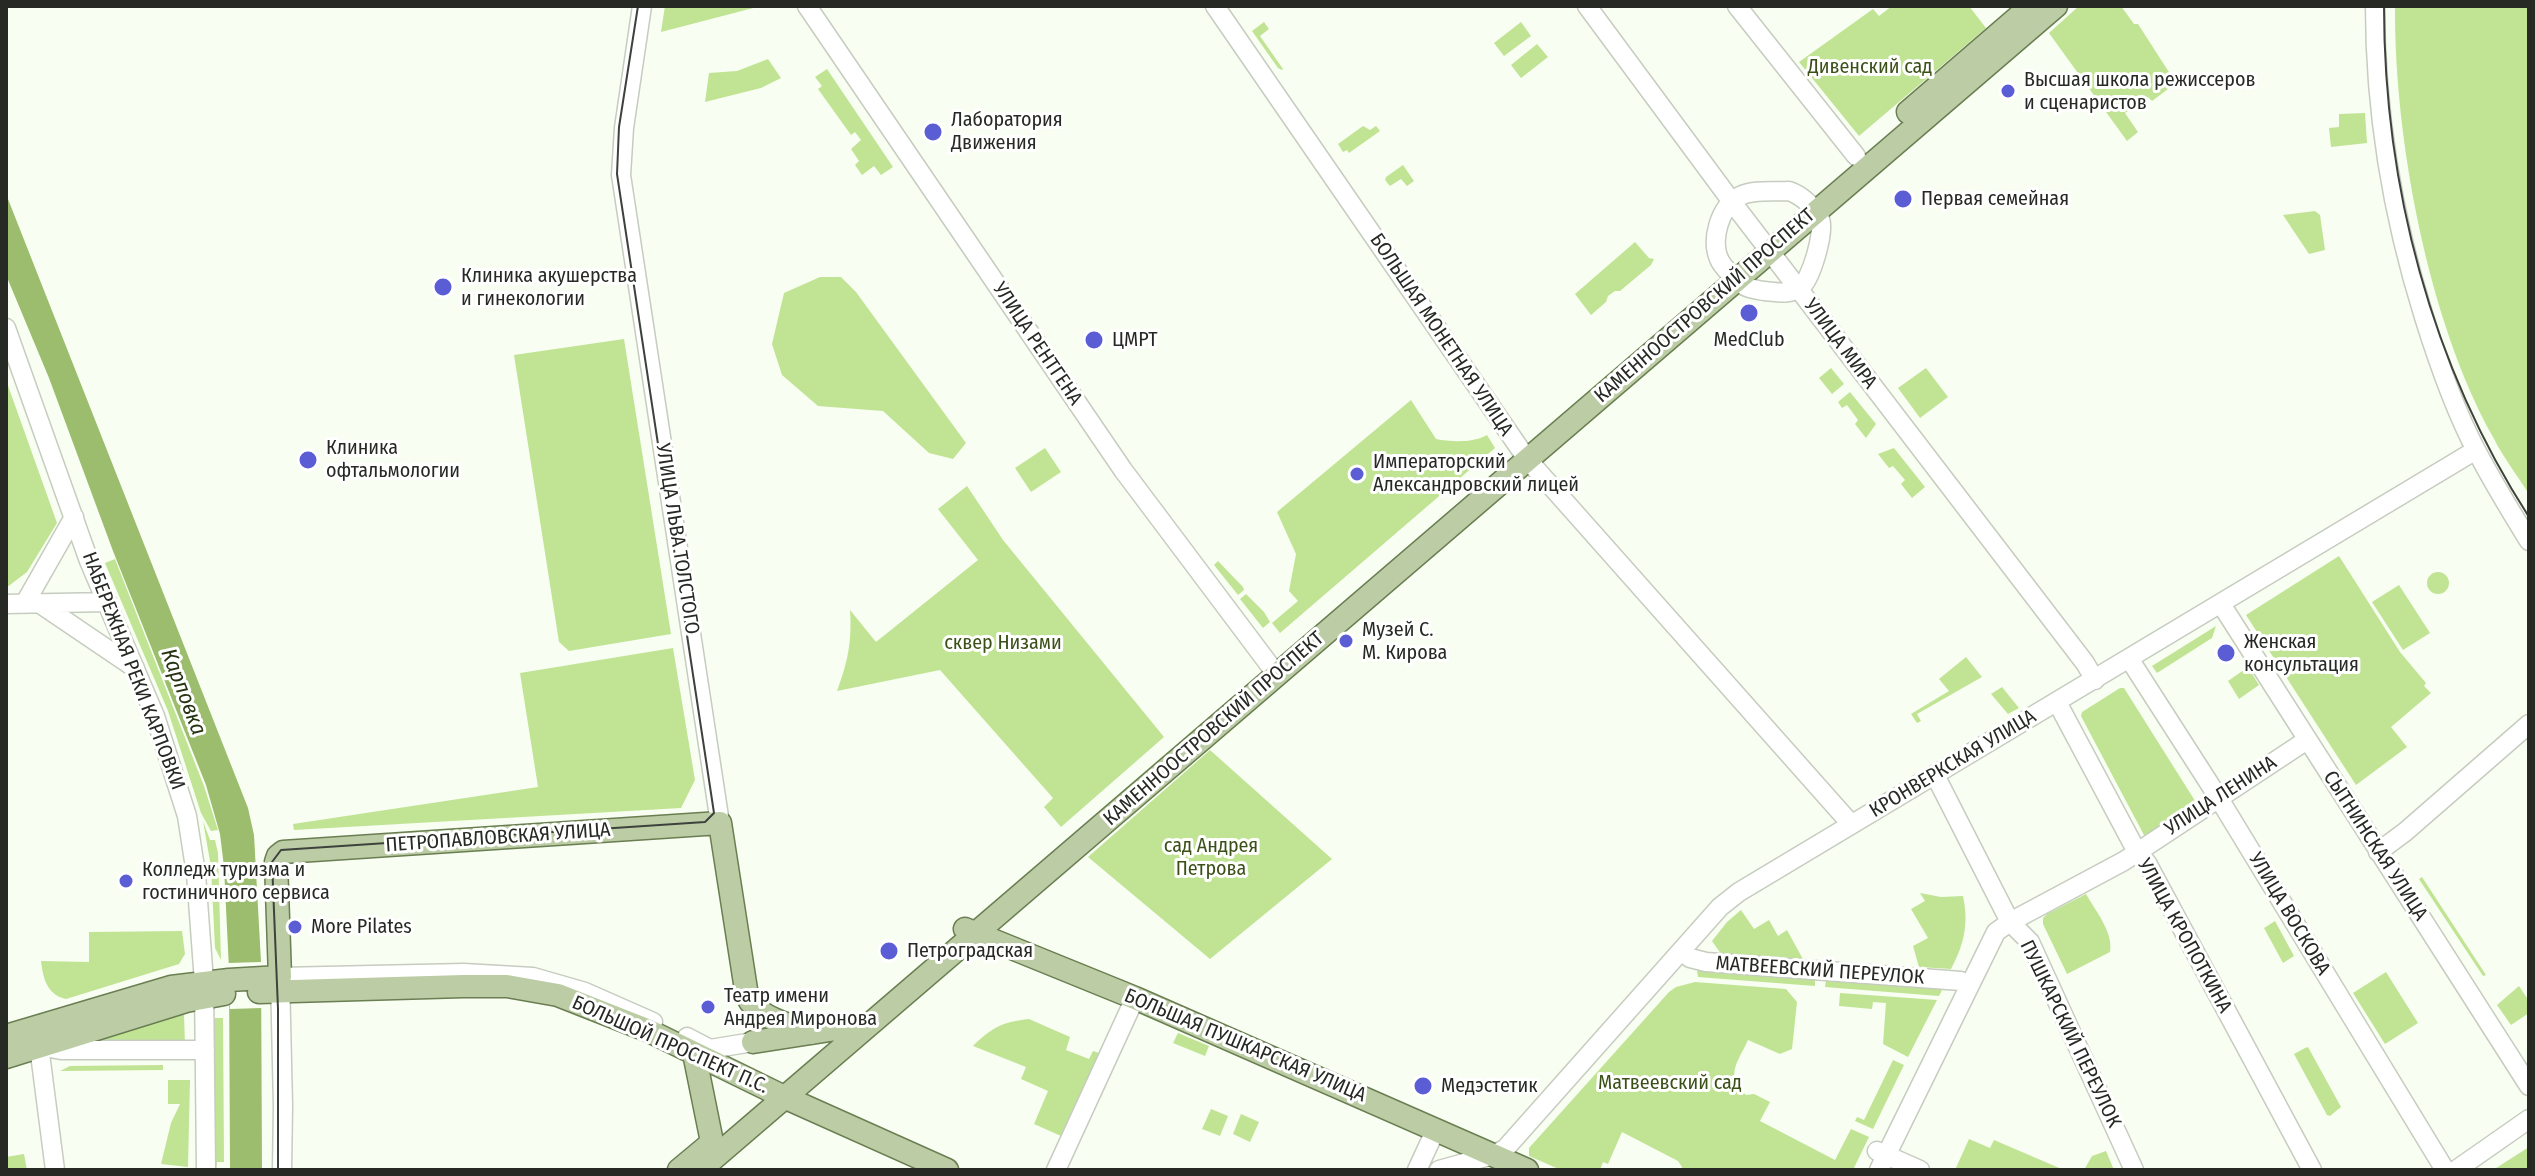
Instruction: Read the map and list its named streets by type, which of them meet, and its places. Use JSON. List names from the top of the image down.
{
  "streets": {
    "main road": [
      "КАМЕННООСТРОВСКИЙ ПРОСПЕКТ",
      "УЛИЦА ЛЬВА ТОЛСТОГО",
      "ПЕТРОПАВЛОВСКАЯ УЛИЦА",
      "БОЛЬШОЙ ПРОСПЕКТ П.С.",
      "БОЛЬШАЯ ПУШКАРСКАЯ УЛИЦА"
    ],
    "street": [
      "БОЛЬШАЯ МОНЕТНАЯ УЛИЦА",
      "УЛИЦА РЕНТГЕНА",
      "УЛИЦА МИРА",
      "НАБЕРЕЖНАЯ РЕКИ КАРПОВКИ",
      "КРОНВЕРКСКАЯ УЛИЦА",
      "УЛИЦА ЛЕНИНА",
      "СЫТНИНСКАЯ УЛИЦА",
      "УЛИЦА ВОСКОВА",
      "УЛИЦА КРОПОТКИНА",
      "МАТВЕЕВСКИЙ ПЕРЕУЛОК",
      "ПУШКАРСКИЙ ПЕРЕУЛОК"
    ]
  },
  "crossings": [
    ["КАМЕННООСТРОВСКИЙ ПРОСПЕКТ", "БОЛЬШАЯ МОНЕТНАЯ УЛИЦА"],
    ["КАМЕННООСТРОВСКИЙ ПРОСПЕКТ", "УЛИЦА РЕНТГЕНА"],
    ["КАМЕННООСТРОВСКИЙ ПРОСПЕКТ", "УЛИЦА МИРА"],
    ["КАМЕННООСТРОВСКИЙ ПРОСПЕКТ", "БОЛЬШОЙ ПРОСПЕКТ П.С."],
    ["КАМЕННООСТРОВСКИЙ ПРОСПЕКТ", "БОЛЬШАЯ ПУШКАРСКАЯ УЛИЦА"],
    ["БОЛЬШАЯ МОНЕТНАЯ УЛИЦА", "КРОНВЕРКСКАЯ УЛИЦА"],
    ["УЛИЦА МИРА", "КРОНВЕРКСКАЯ УЛИЦА"],
    ["УЛИЦА ЛЬВА ТОЛСТОГО", "ПЕТРОПАВЛОВСКАЯ УЛИЦА"],
    ["КРОНВЕРКСКАЯ УЛИЦА", "СЫТНИНСКАЯ УЛИЦА"],
    ["КРОНВЕРКСКАЯ УЛИЦА", "УЛИЦА ВОСКОВА"],
    ["КРОНВЕРКСКАЯ УЛИЦА", "УЛИЦА КРОПОТКИНА"],
    ["КРОНВЕРКСКАЯ УЛИЦА", "МАТВЕЕВСКИЙ ПЕРЕУЛОК"],
    ["КРОНВЕРКСКАЯ УЛИЦА", "ПУШКАРСКИЙ ПЕРЕУЛОК"],
    ["КРОНВЕРКСКАЯ УЛИЦА", "БОЛЬШАЯ ПУШКАРСКАЯ УЛИЦА"],
    ["УЛИЦА ЛЕНИНА", "СЫТНИНСКАЯ УЛИЦА"],
    ["УЛИЦА ЛЕНИНА", "УЛИЦА ВОСКОВА"],
    ["УЛИЦА ЛЕНИНА", "УЛИЦА КРОПОТКИНА"],
    ["УЛИЦА ЛЕНИНА", "МАТВЕЕВСКИЙ ПЕРЕУЛОК"],
    ["УЛИЦА ЛЕНИНА", "ПУШКАРСКИЙ ПЕРЕУЛОК"],
    ["ПЕТРОПАВЛОВСКАЯ УЛИЦА", "БОЛЬШОЙ ПРОСПЕКТ П.С."]
  ],
  "water": ["Карповка"],
  "parks": [
    "Дивенский сад",
    "сквер Низами",
    "сад Андрея Петрова",
    "Матвеевский сад"
  ],
  "places": [
    "Высшая школа режиссеров и сценаристов",
    "Лаборатория Движения",
    "Первая семейная",
    "Клиника акушерства и гинекологии",
    "MedClub",
    "ЦМРТ",
    "Клиника офтальмологии",
    "Императорский Александровский лицей",
    "Музей С. М. Кирова",
    "Женская консультация",
    "Колледж туризма и гостиничного сервиса",
    "More Pilates",
    "Петроградская",
    "Театр имени Андрея Миронова",
    "Медэстетик"
  ]
}
